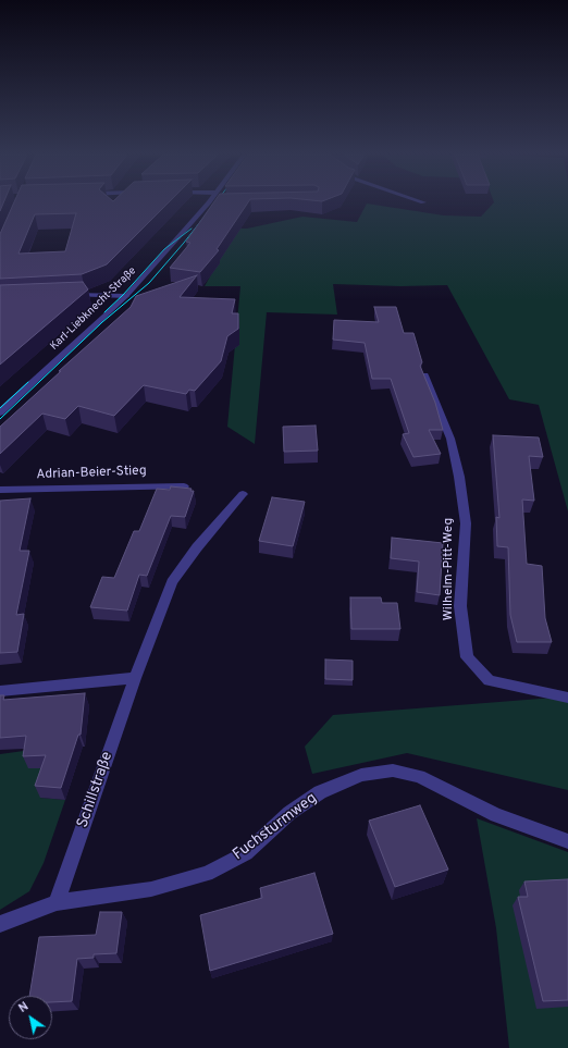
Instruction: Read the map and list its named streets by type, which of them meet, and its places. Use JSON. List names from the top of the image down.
{
  "streets": {
    "street": [
      "Karl-Liebknecht-Straße",
      "Adrian-Beier-Stieg",
      "Wilhelm-Pitt-Weg",
      "Schillstraße",
      "Fuchsturmweg"
    ]
  },
  "crossings": [
    ["Schillstraße", "Fuchsturmweg"]
  ],
  "north": "top left"
}
